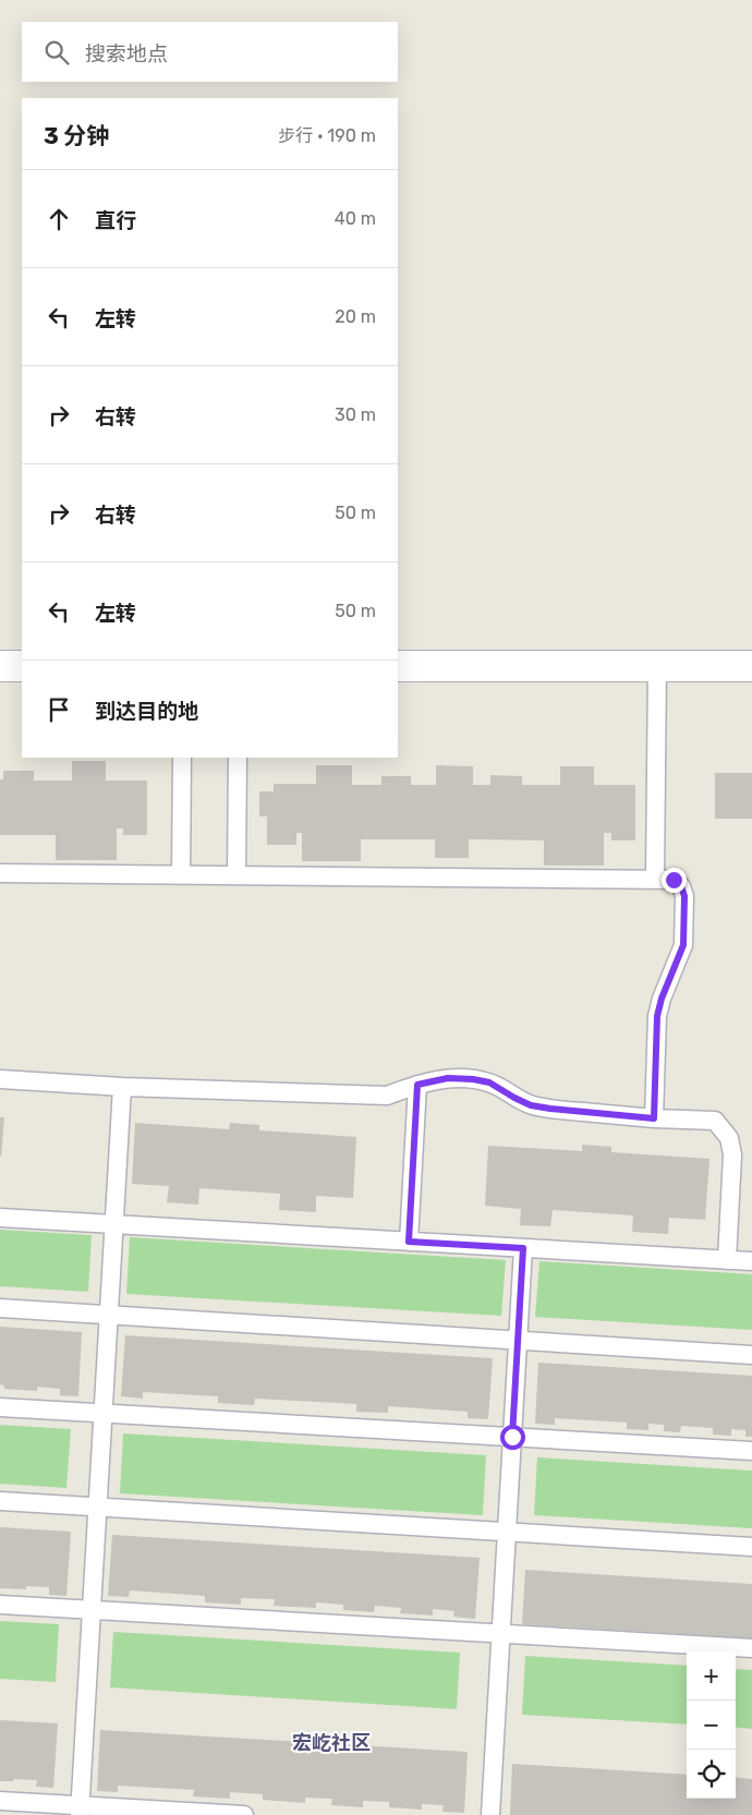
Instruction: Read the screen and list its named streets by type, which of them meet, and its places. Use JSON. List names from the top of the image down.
{
  "districts": ["宏屹社区"],
  "page": {
    "search": "搜索地点",
    "heading": ["3 分钟", "步行 · 190 m"],
    "list": [
      ["直行", "40 m"],
      ["左转", "20 m"],
      ["右转", "30 m"],
      ["右转", "50 m"],
      ["左转", "50 m"],
      "到达目的地"
    ],
    "map_buttons": ["+", "−"]
  }
}
